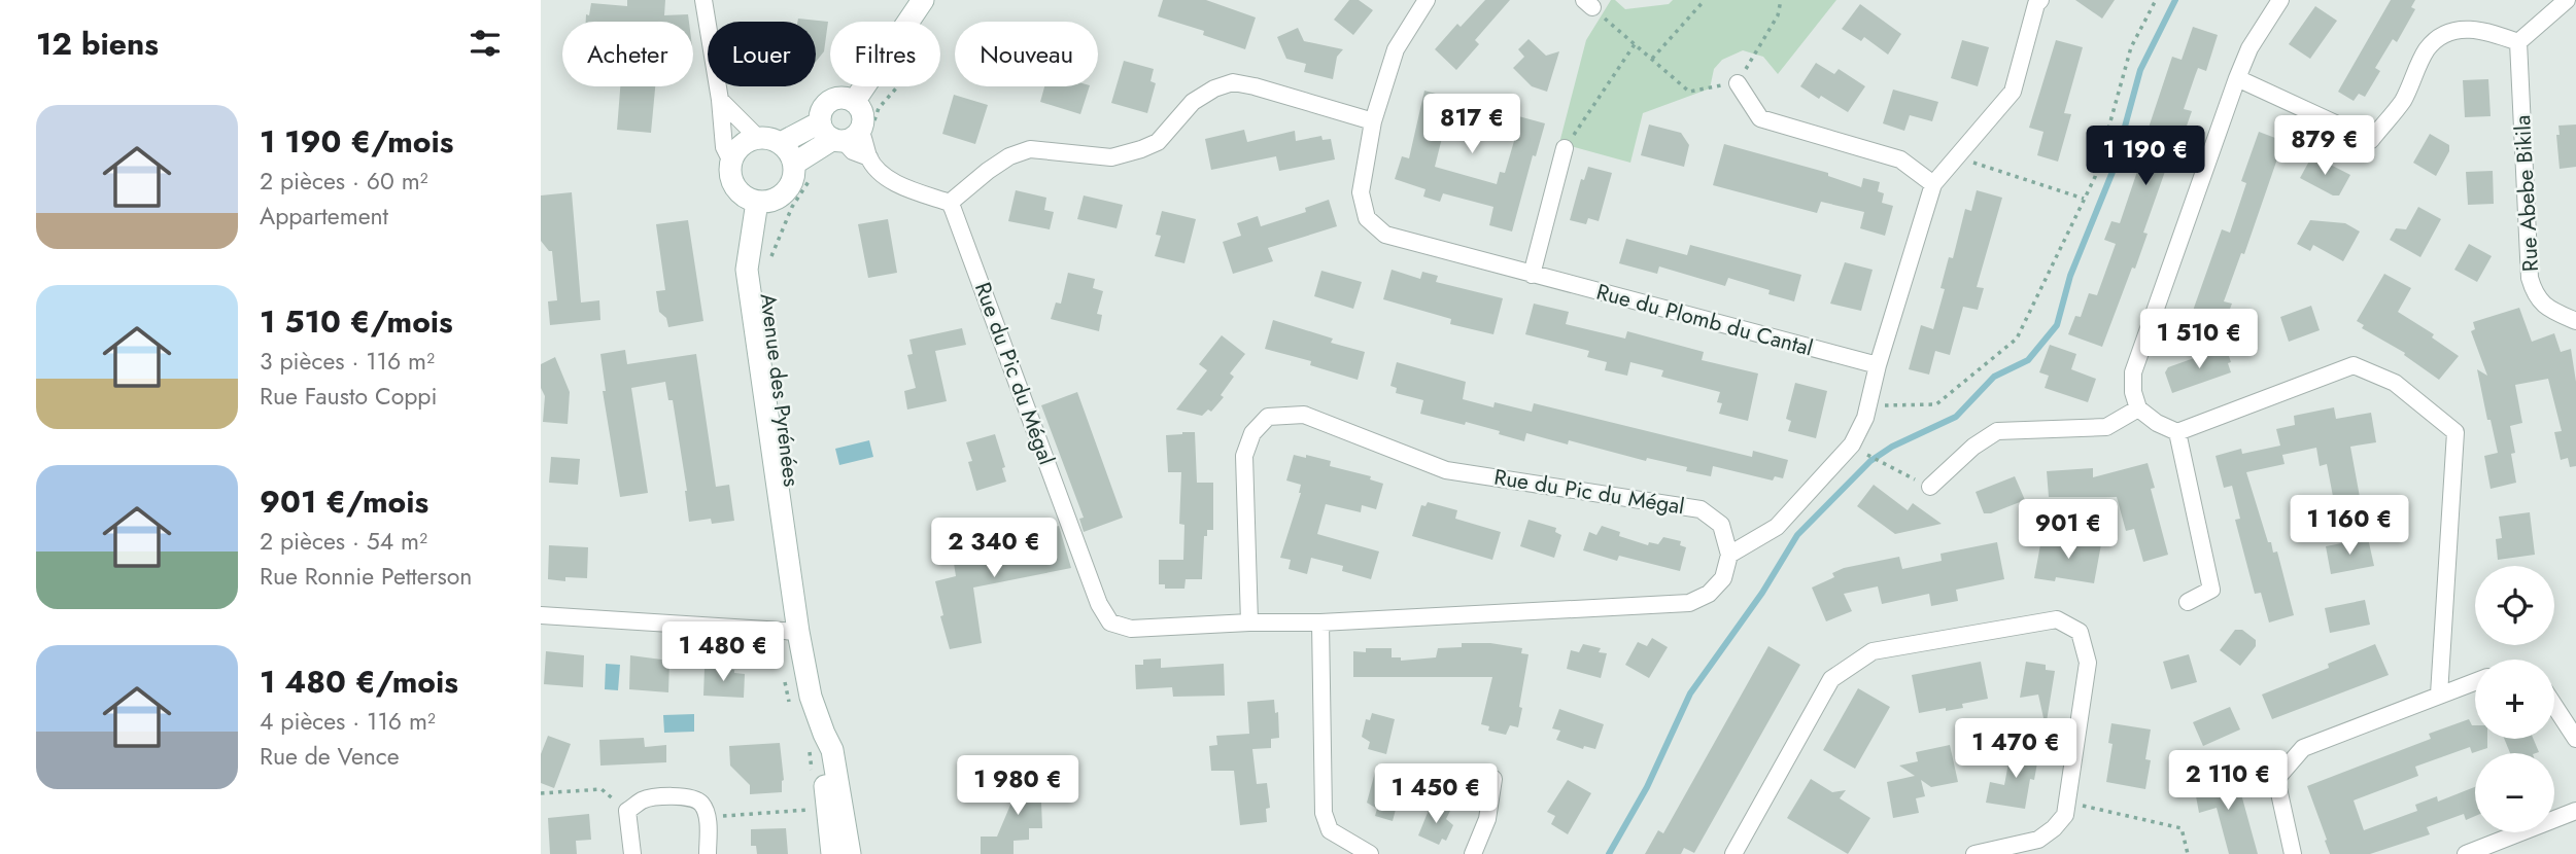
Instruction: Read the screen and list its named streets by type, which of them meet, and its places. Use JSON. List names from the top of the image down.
{
  "streets": {
    "main road": ["Avenue des Pyrénées"],
    "street": ["Rue Abebe Bikila", "Rue du Plomb du Cantal", "Rue du Pic du Mégal"]
  },
  "page": {
    "heading": "12 biens",
    "chip": [
      "Acheter",
      "Louer",
      "Filtres",
      "Nouveau"
    ],
    "list": [
      {
        "name": "1 190 €/mois",
        "note": "2 pièces · 60 m² · Appartement"
      },
      {
        "name": "1 510 €/mois",
        "note": "3 pièces · 116 m² · Rue Fausto Coppi"
      },
      {
        "name": "901 €/mois",
        "note": "2 pièces · 54 m² · Rue Ronnie Petterson"
      },
      {
        "name": "1 480 €/mois",
        "note": "4 pièces · 116 m² · Rue de Vence"
      }
    ],
    "price": [
      "817 €",
      "879 €",
      "1 190 €",
      "1 510 €",
      "1 160 €",
      "901 €",
      "2 340 €",
      "1 480 €",
      "1 470 €",
      "2 110 €",
      "1 980 €",
      "1 450 €"
    ],
    "map_buttons": ["+", "−"]
  }
}
